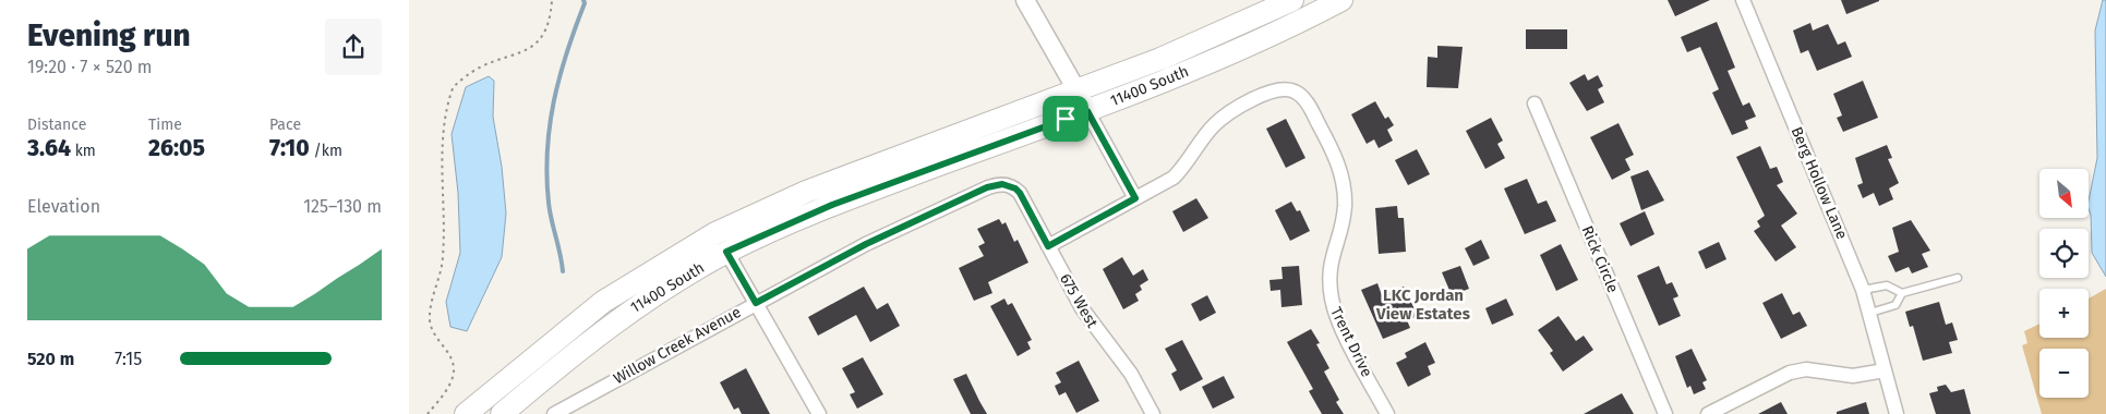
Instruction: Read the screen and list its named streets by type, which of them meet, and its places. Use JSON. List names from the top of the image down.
{
  "streets": {
    "main road": ["11400 South"],
    "street": [
      "Berg Hollow Lane",
      "Rick Circle",
      "675 West",
      "Trent Drive",
      "Willow Creek Avenue"
    ]
  },
  "crossings": [
    ["675 West", "Trent Drive"],
    ["675 West", "Willow Creek Avenue"]
  ],
  "districts": ["LKC Jordan View Estates"],
  "north": "bottom right",
  "page": {
    "heading": ["Evening run", "19:20 · 7 × 520 m"],
    "stats": [
      ["Distance", "3.64 km"],
      ["Time", "26:05"],
      ["Pace", "7:10 /km"]
    ],
    "map_buttons": ["+", "−"],
    "chart": ["Elevation", "125–130 m"],
    "list": [
      {
        "name": "520 m",
        "note": "7:15"
      }
    ]
  }
}
